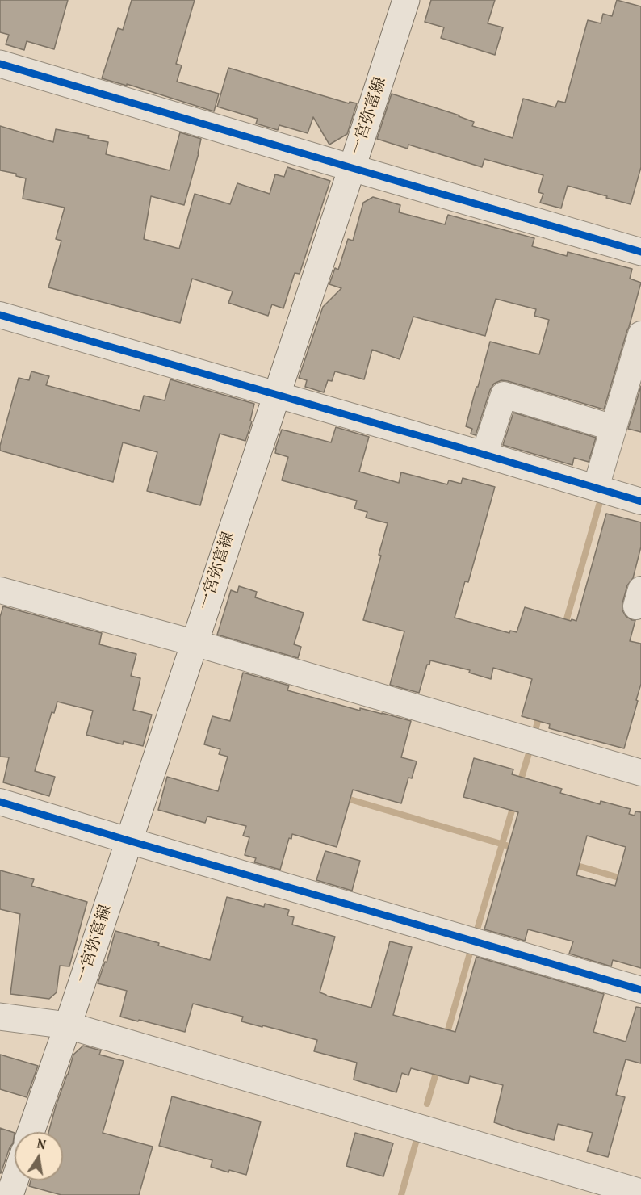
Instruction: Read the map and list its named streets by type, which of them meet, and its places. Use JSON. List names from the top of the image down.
{
  "streets": {
    "street": ["一宮弥富線"]
  },
  "north": "top"
}
